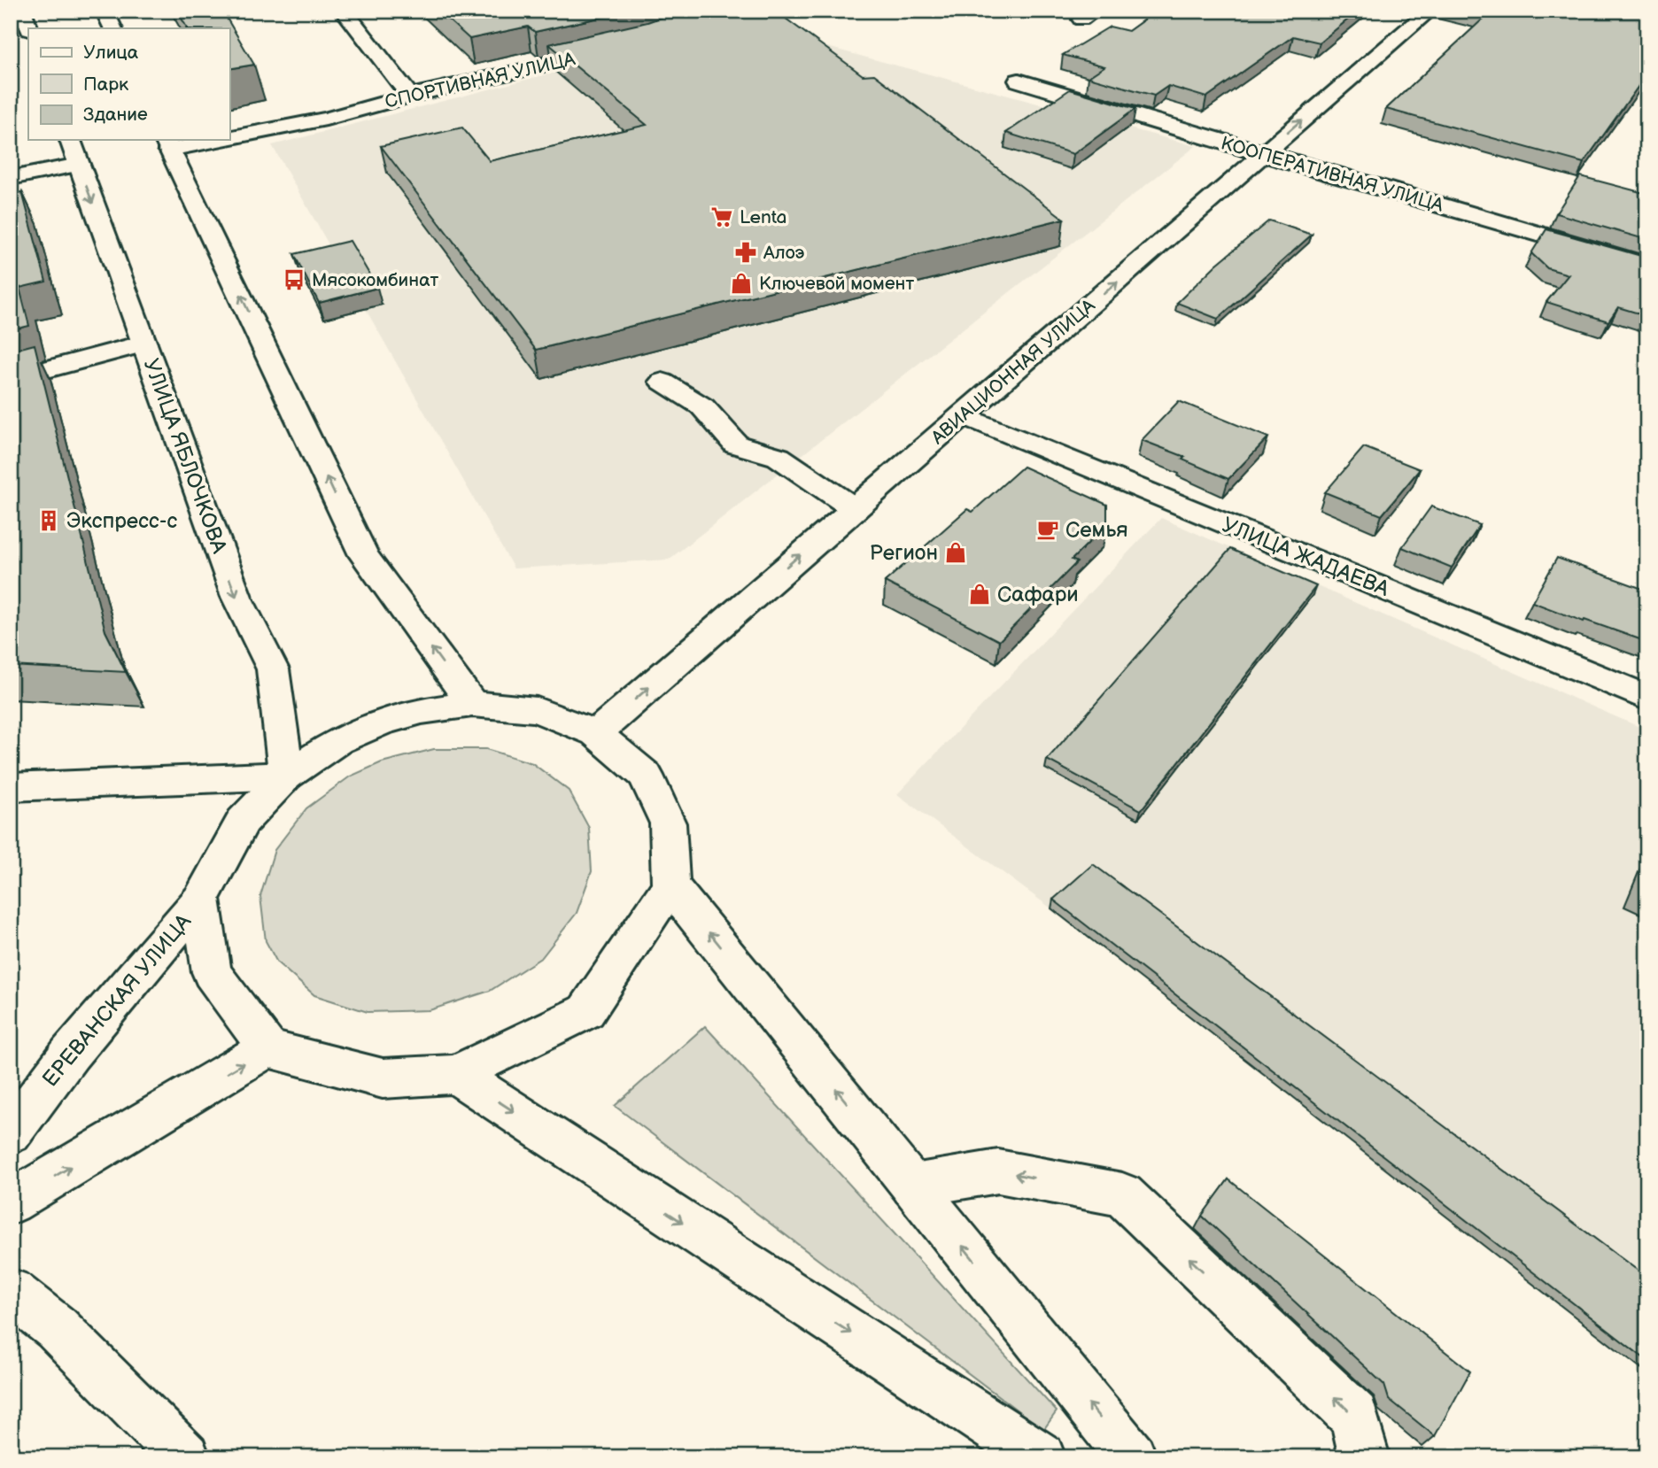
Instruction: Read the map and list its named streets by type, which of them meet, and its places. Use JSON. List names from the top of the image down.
{
  "streets": {
    "main road": [
      "СПОРТИВНАЯ УЛИЦА",
      "КООПЕРАТИВНАЯ УЛИЦА",
      "АВИАЦИОННАЯ УЛИЦА",
      "УЛИЦА ЯБЛОЧКОВА",
      "УЛИЦА ЖАДАЕВА",
      "ЕРЕВАНСКАЯ УЛИЦА"
    ]
  },
  "crossings": [
    ["КООПЕРАТИВНАЯ УЛИЦА", "АВИАЦИОННАЯ УЛИЦА"],
    ["АВИАЦИОННАЯ УЛИЦА", "УЛИЦА ЖАДАЕВА"],
    ["АВИАЦИОННАЯ УЛИЦА", "ЕРЕВАНСКАЯ УЛИЦА"],
    ["УЛИЦА ЯБЛОЧКОВА", "ЕРЕВАНСКАЯ УЛИЦА"]
  ],
  "one_way": ["АВИАЦИОННАЯ УЛИЦА"],
  "places": {
    "supermarket": ["Lenta"],
    "pharmacy": ["Алоэ"],
    "bus stop": ["Мясокомбинат"],
    "shop": ["Ключевой момент", "Регион", "Сафари"],
    "building": ["Экспресс-с"],
    "cafe": ["Семья"]
  },
  "legend": ["Улица", "Парк", "Здание"]
}
